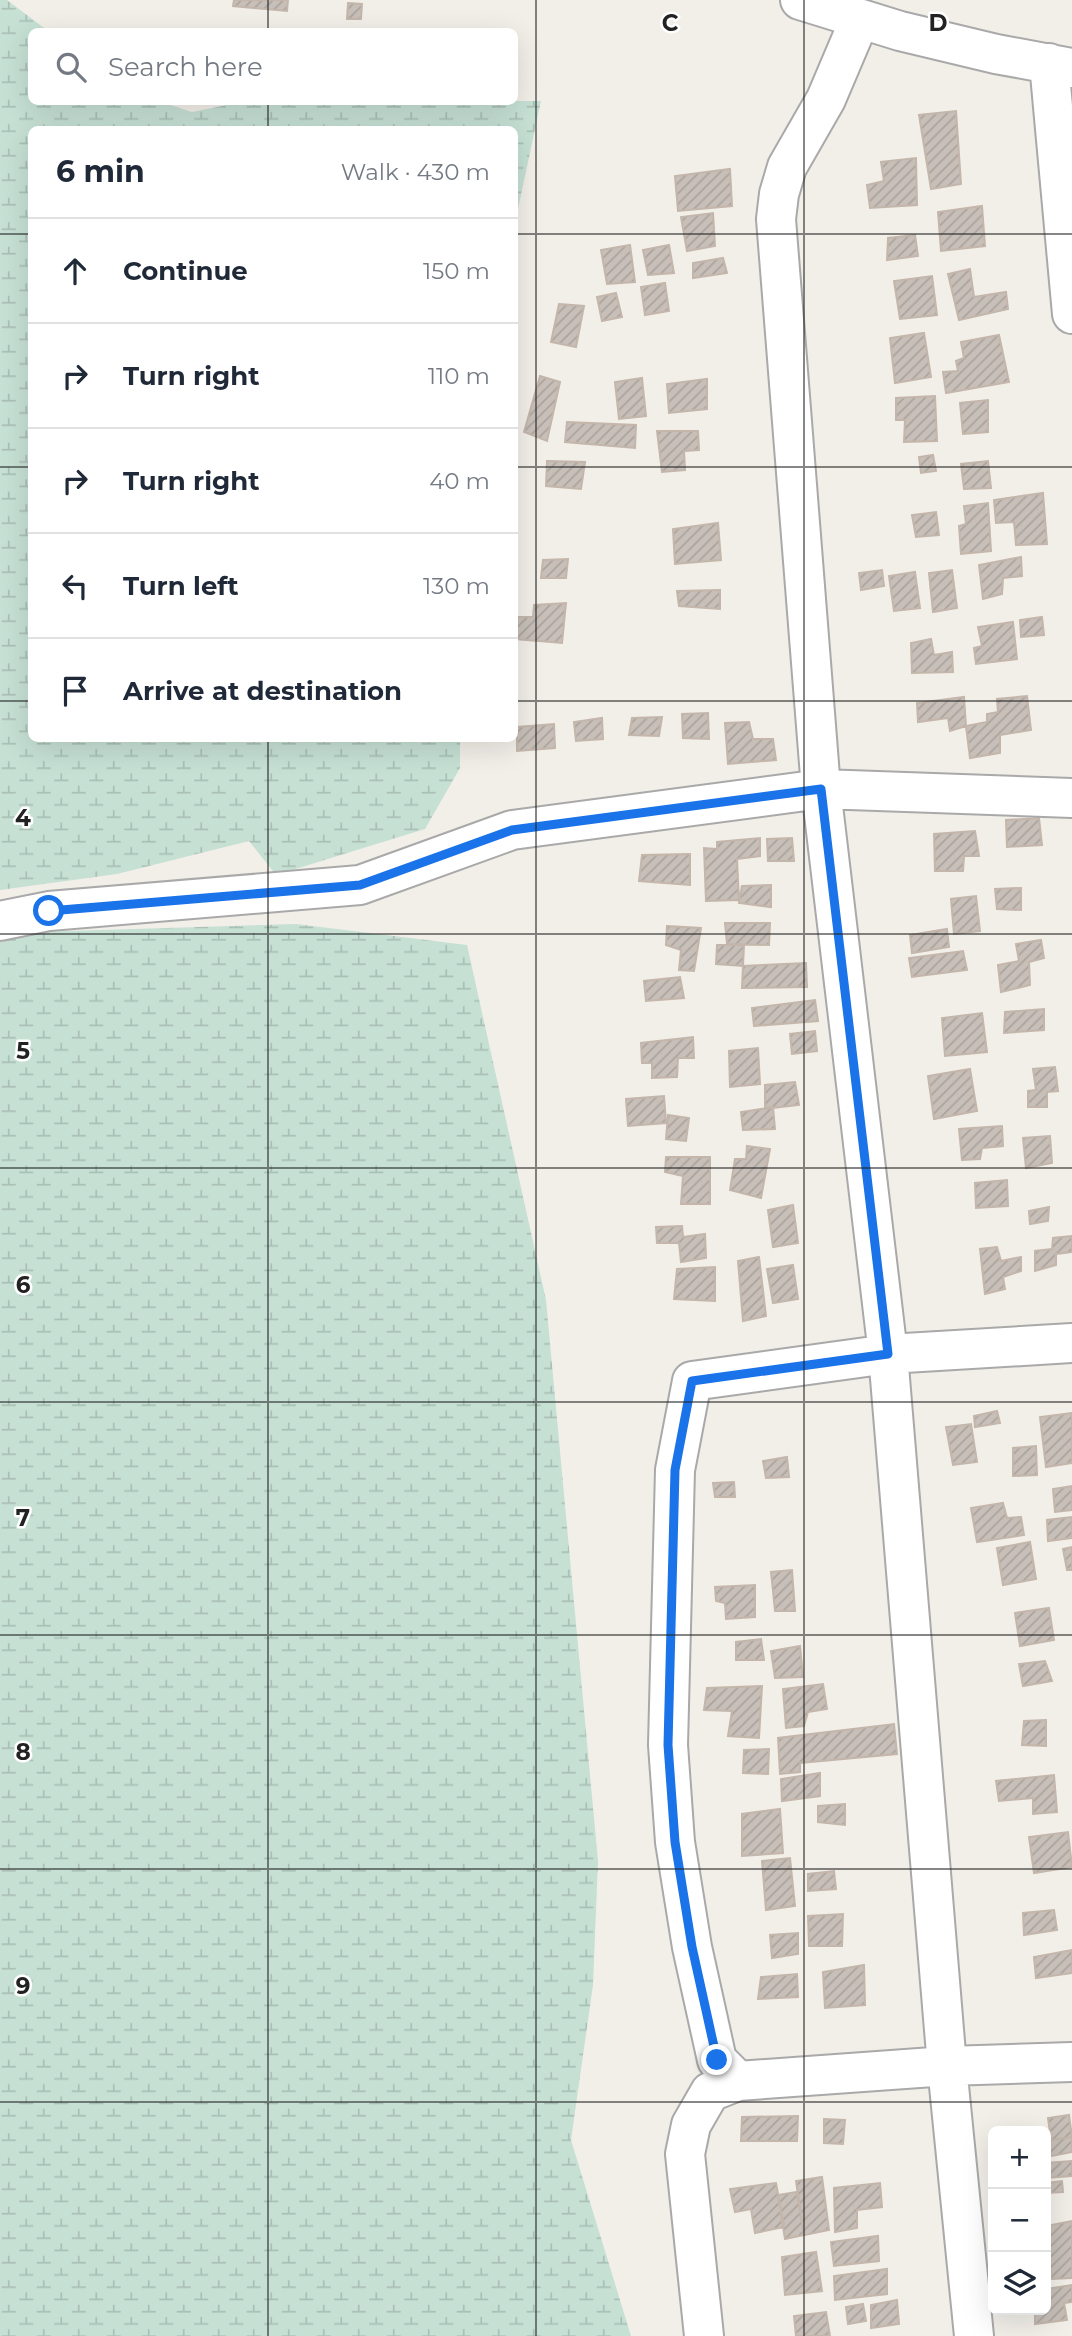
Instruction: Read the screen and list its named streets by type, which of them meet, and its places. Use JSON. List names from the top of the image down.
{
  "page": {
    "search": "Search here",
    "heading": ["6 min", "Walk · 430 m"],
    "list": [
      ["Continue", "150 m"],
      ["Turn right", "110 m"],
      ["Turn right", "40 m"],
      ["Turn left", "130 m"],
      "Arrive at destination"
    ],
    "map_buttons": ["+", "−"]
  },
  "grid": {
    "columns": ["C", "D"],
    "rows": [
      "4",
      "5",
      "6",
      "7",
      "8",
      "9"
    ]
  }
}
